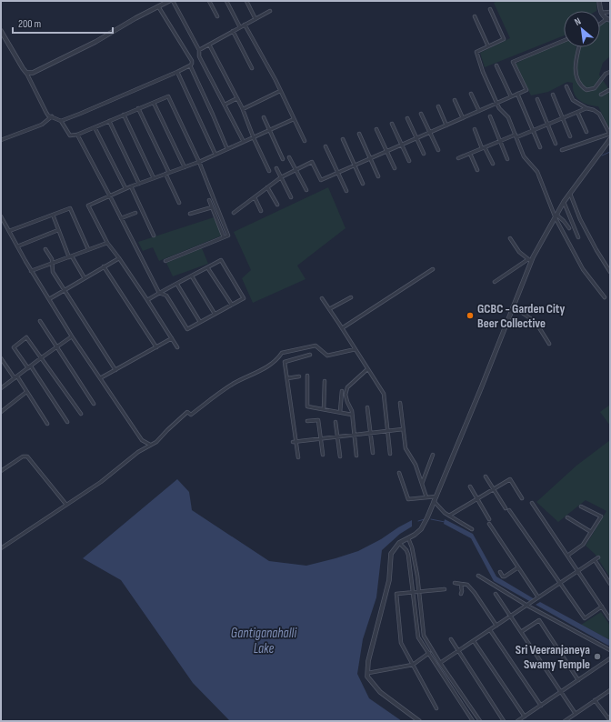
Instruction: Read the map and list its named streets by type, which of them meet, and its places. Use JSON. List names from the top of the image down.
{
  "water": ["Gantiganahalli Lake"],
  "places": ["GCBC - Garden City Beer Collective", "Sri Veeranjaneya Swamy Temple"],
  "scale_bar": "200 m",
  "north": "top left"
}
